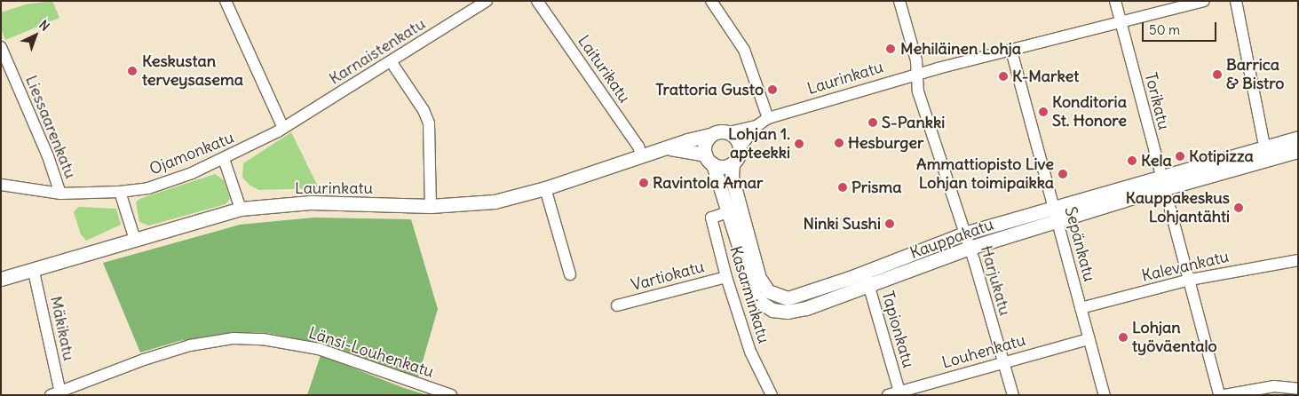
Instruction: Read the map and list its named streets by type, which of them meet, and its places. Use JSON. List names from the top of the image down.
{
  "streets": {
    "main road": ["Laurinkatu", "Kauppakatu"],
    "street": [
      "Karnaistenkatu",
      "Laiturikatu",
      "Torikatu",
      "Liessaarenkatu",
      "Ojamonkatu",
      "Sepänkatu",
      "Kalevankatu",
      "Vartiokatu",
      "Harjukatu",
      "Kasarminkatu",
      "Mäkikatu",
      "Tapionkatu",
      "Louhenkatu",
      "Länsi-Louhenkatu"
    ]
  },
  "crossings": [
    ["Karnaistenkatu", "Ojamonkatu"],
    ["Laiturikatu", "Laurinkatu"],
    ["Laurinkatu", "Torikatu"],
    ["Laurinkatu", "Kauppakatu"],
    ["Laurinkatu", "Sepänkatu"],
    ["Laurinkatu", "Harjukatu"],
    ["Laurinkatu", "Mäkikatu"],
    ["Torikatu", "Kauppakatu"],
    ["Torikatu", "Kalevankatu"],
    ["Liessaarenkatu", "Ojamonkatu"],
    ["Kauppakatu", "Sepänkatu"],
    ["Kauppakatu", "Harjukatu"],
    ["Kauppakatu", "Kasarminkatu"],
    ["Kauppakatu", "Tapionkatu"],
    ["Sepänkatu", "Kalevankatu"],
    ["Sepänkatu", "Louhenkatu"],
    ["Vartiokatu", "Kasarminkatu"],
    ["Harjukatu", "Louhenkatu"],
    ["Mäkikatu", "Länsi-Louhenkatu"],
    ["Tapionkatu", "Louhenkatu"]
  ],
  "places": [
    "Mehiläinen Lohja",
    "Keskustan terveysasema",
    "Barrica & Bistro",
    "K-Market",
    "Trattoria Gusto",
    "Konditoria St. Honore",
    "S-Pankki",
    "Hesburger",
    "Lohjan 1. apteekki",
    "Kotipizza",
    "Kela",
    "Ammattiopisto Live Lohjan toimipaikka",
    "Ravintola Amar",
    "Prisma",
    "Kauppakeskus Lohjantähti",
    "Ninki Sushi",
    "Lohjan työväentalo"
  ],
  "scale_bar": "50 m",
  "north": "top right"
}
